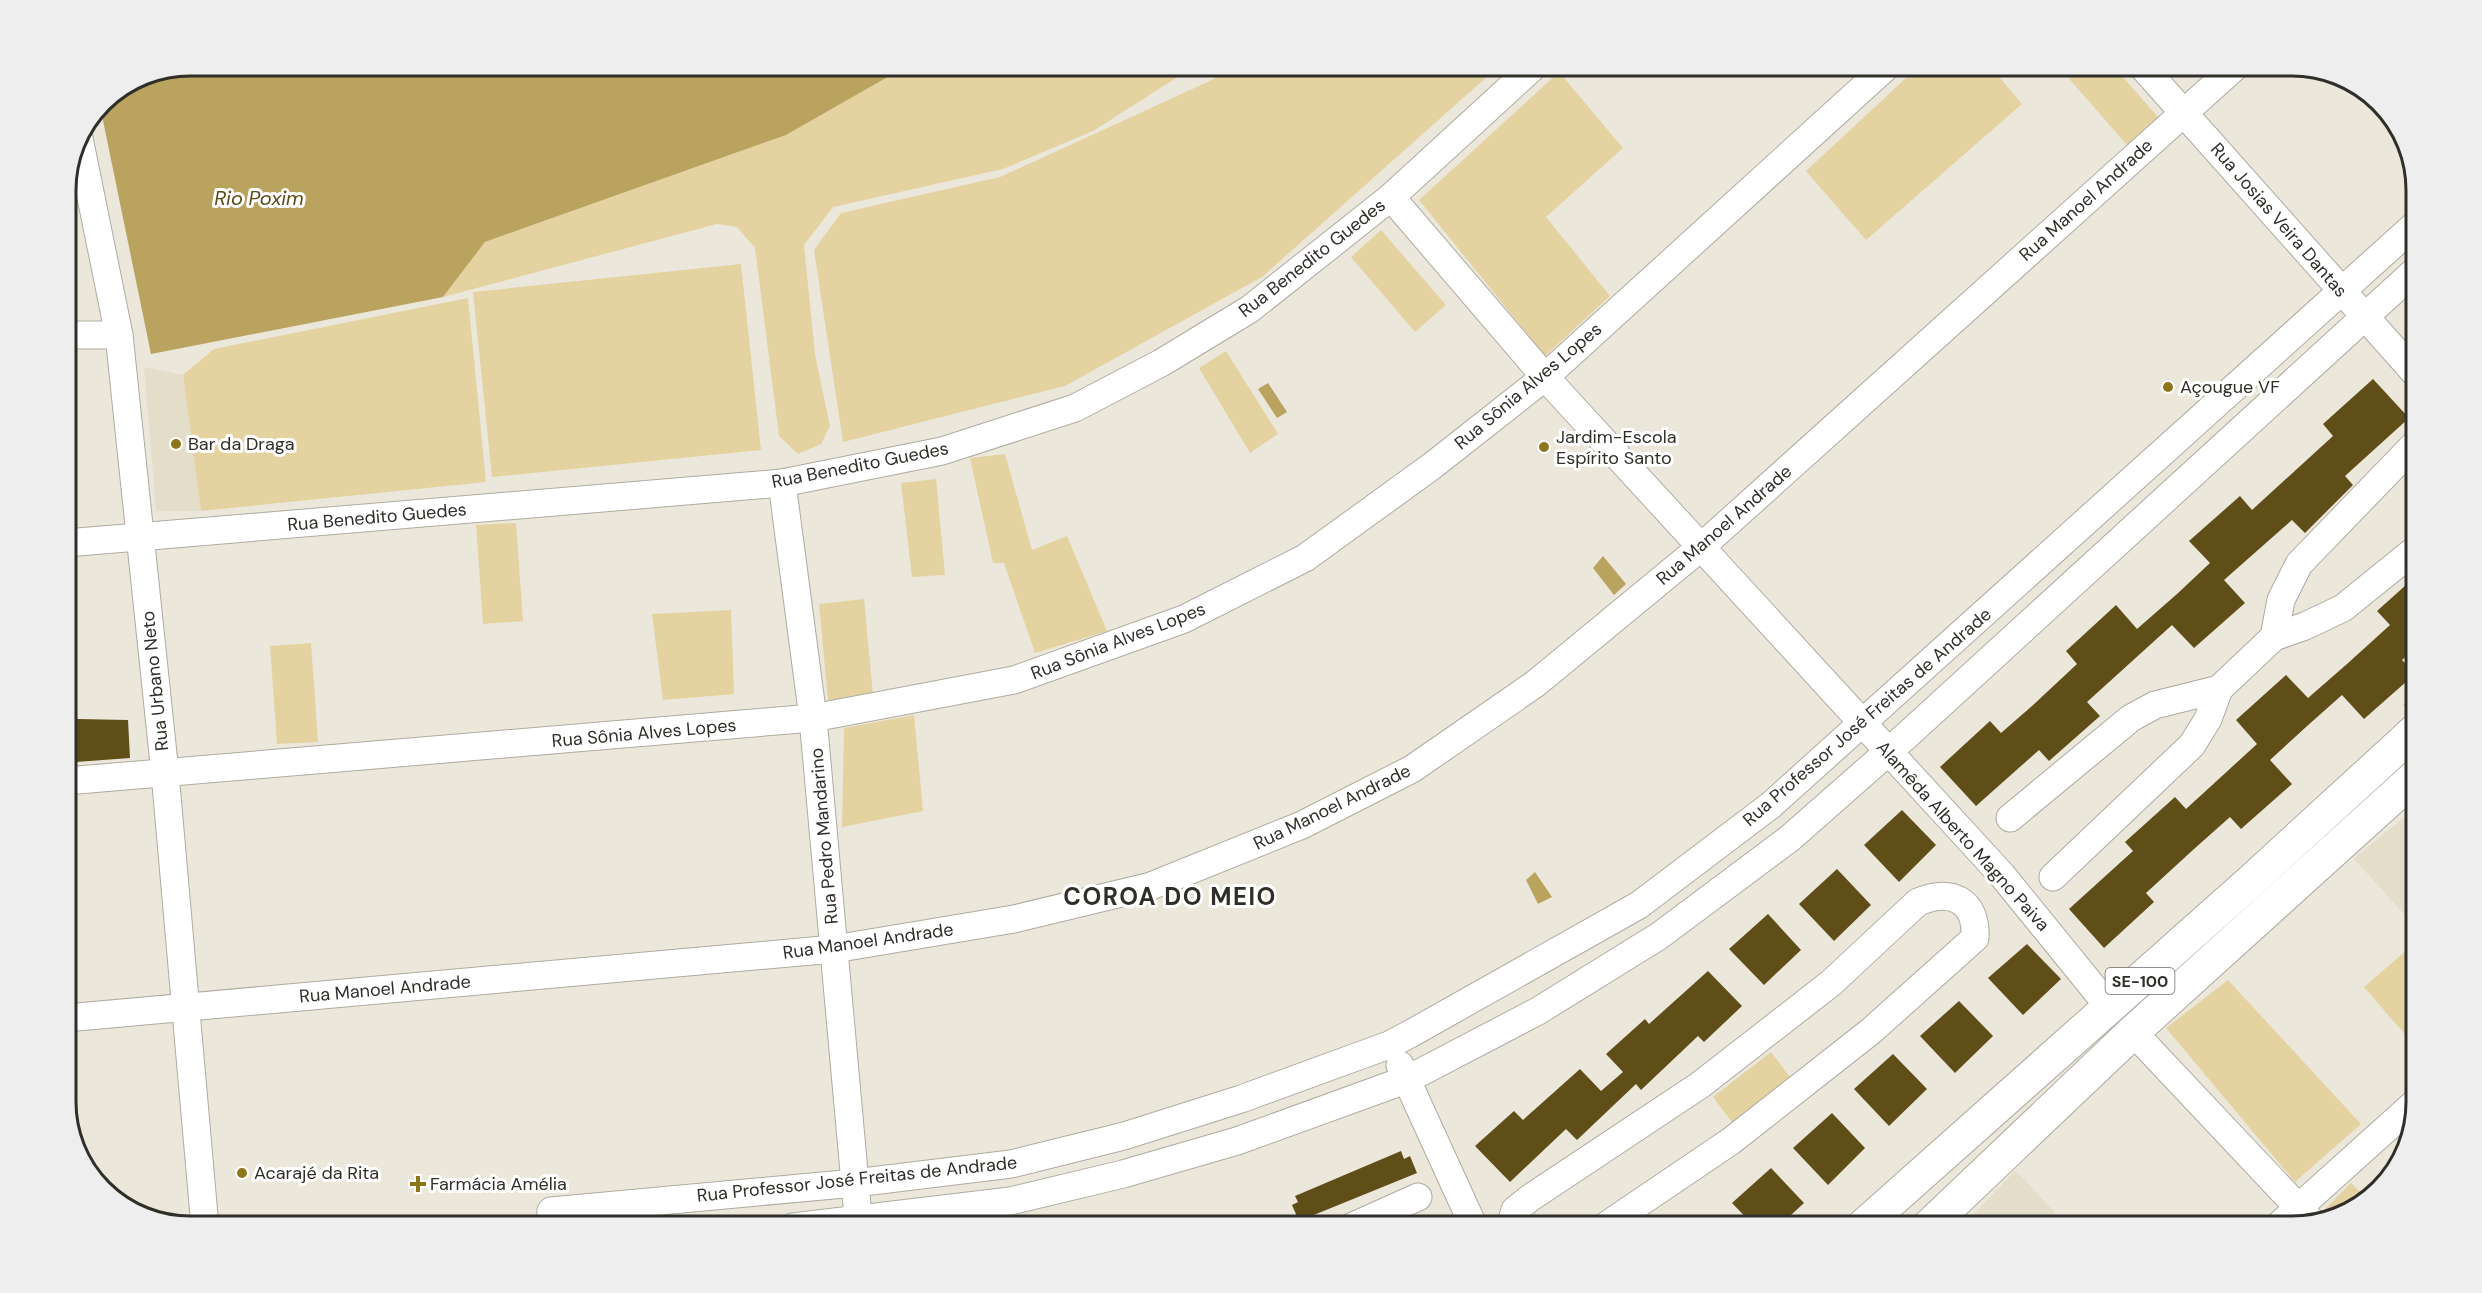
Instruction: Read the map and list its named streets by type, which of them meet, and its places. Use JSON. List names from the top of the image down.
{
  "streets": {
    "main road": ["SE-100"],
    "street": [
      "Rua Manoel Andrade",
      "Rua Josias Veira Dantas",
      "Rua Benedito Guedes",
      "Rua Sônia Alves Lopes",
      "Rua Urbano Neto",
      "Rua Professor José Freitas de Andrade",
      "Rua Pedro Mandarino",
      "Alamêda Alberto Magno Paiva"
    ]
  },
  "crossings": [
    ["Rua Manoel Andrade", "Rua Josias Veira Dantas"],
    ["Rua Manoel Andrade", "Rua Urbano Neto"],
    ["Rua Manoel Andrade", "Rua Pedro Mandarino"],
    ["Rua Manoel Andrade", "Alamêda Alberto Magno Paiva"],
    ["Rua Josias Veira Dantas", "Rua Professor José Freitas de Andrade"],
    ["Rua Benedito Guedes", "Rua Urbano Neto"],
    ["Rua Benedito Guedes", "Rua Pedro Mandarino"],
    ["Rua Benedito Guedes", "Alamêda Alberto Magno Paiva"],
    ["Rua Sônia Alves Lopes", "Rua Urbano Neto"],
    ["Rua Sônia Alves Lopes", "Rua Pedro Mandarino"],
    ["Rua Sônia Alves Lopes", "Alamêda Alberto Magno Paiva"],
    ["Rua Professor José Freitas de Andrade", "Rua Pedro Mandarino"],
    ["Rua Professor José Freitas de Andrade", "Alamêda Alberto Magno Paiva"],
    ["Alamêda Alberto Magno Paiva", "SE-100"]
  ],
  "districts": ["COROA DO MEIO"],
  "water": ["Rio Poxim"],
  "places": {
    "other": [
      "Açougue VF",
      "Bar da Draga",
      "Jardim-Escola Espírito Santo",
      "Acarajé da Rita"
    ],
    "health": ["Farmácia Amélia"]
  }
}
